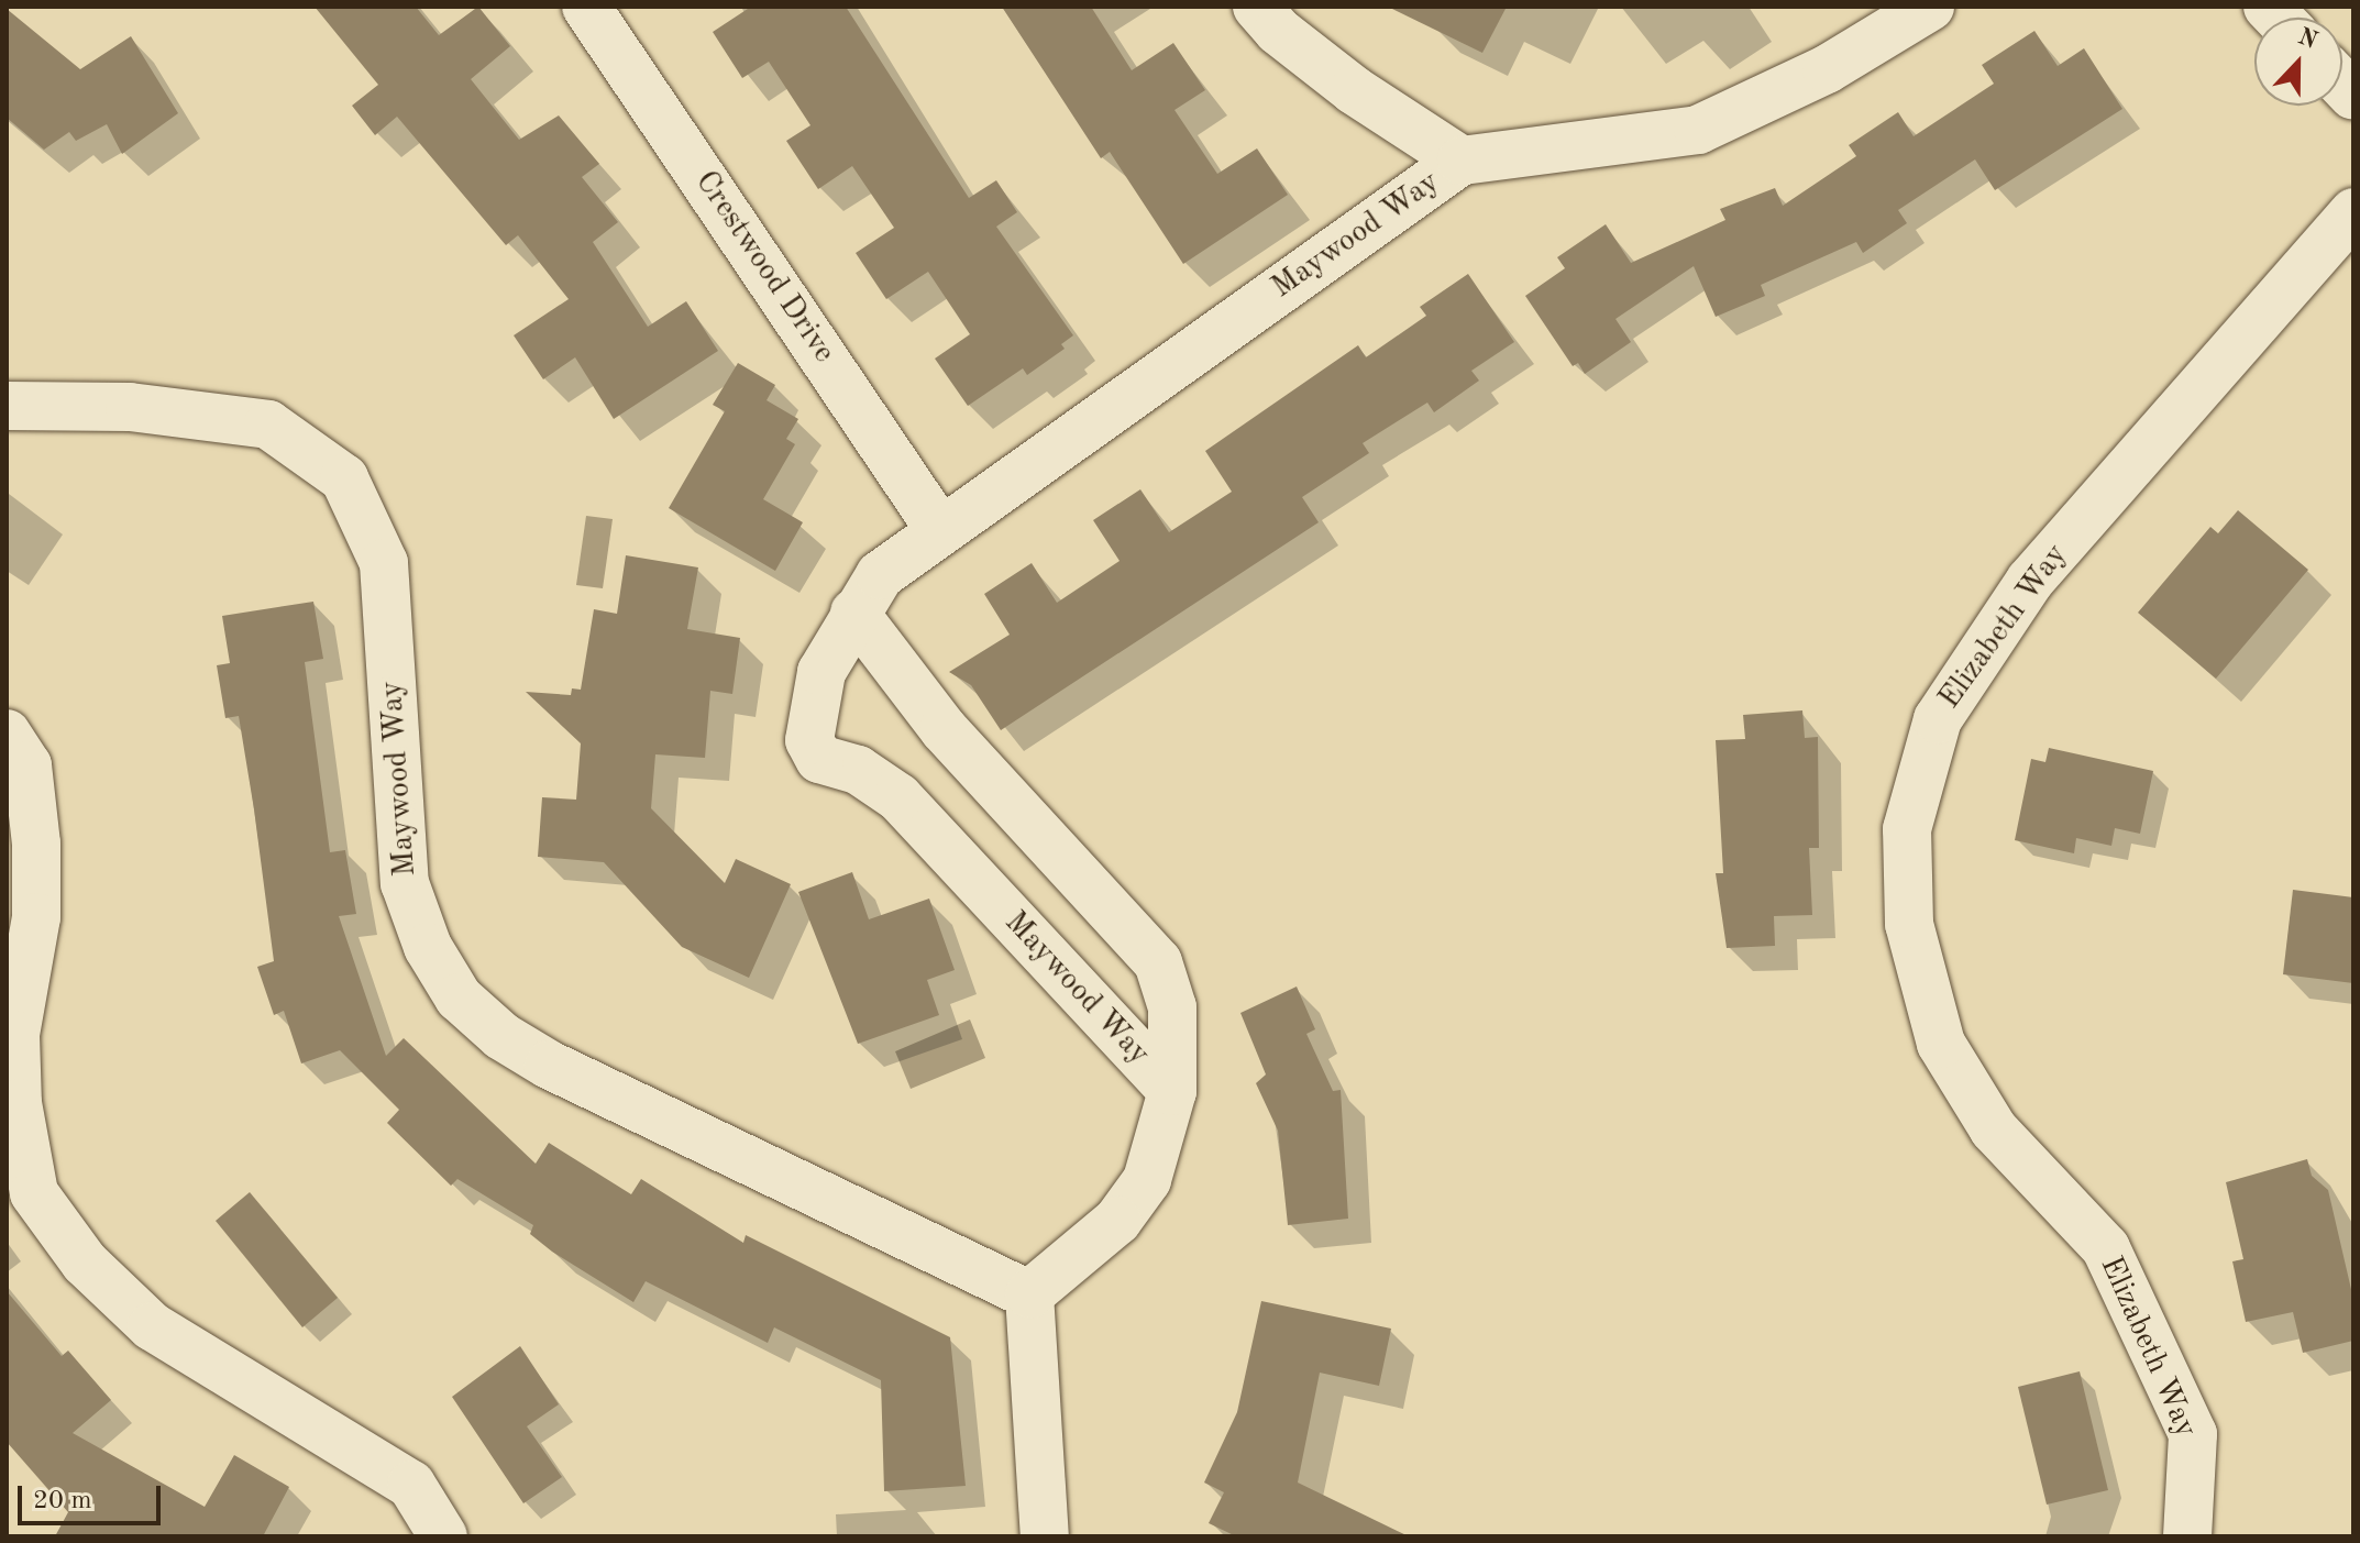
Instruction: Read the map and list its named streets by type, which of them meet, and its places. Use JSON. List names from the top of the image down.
{
  "streets": {
    "street": ["Maywood Way", "Crestwood Drive", "Elizabeth Way"]
  },
  "crossings": [
    ["Maywood Way", "Crestwood Drive"]
  ],
  "scale_bar": "20 m",
  "north": "top"
}
